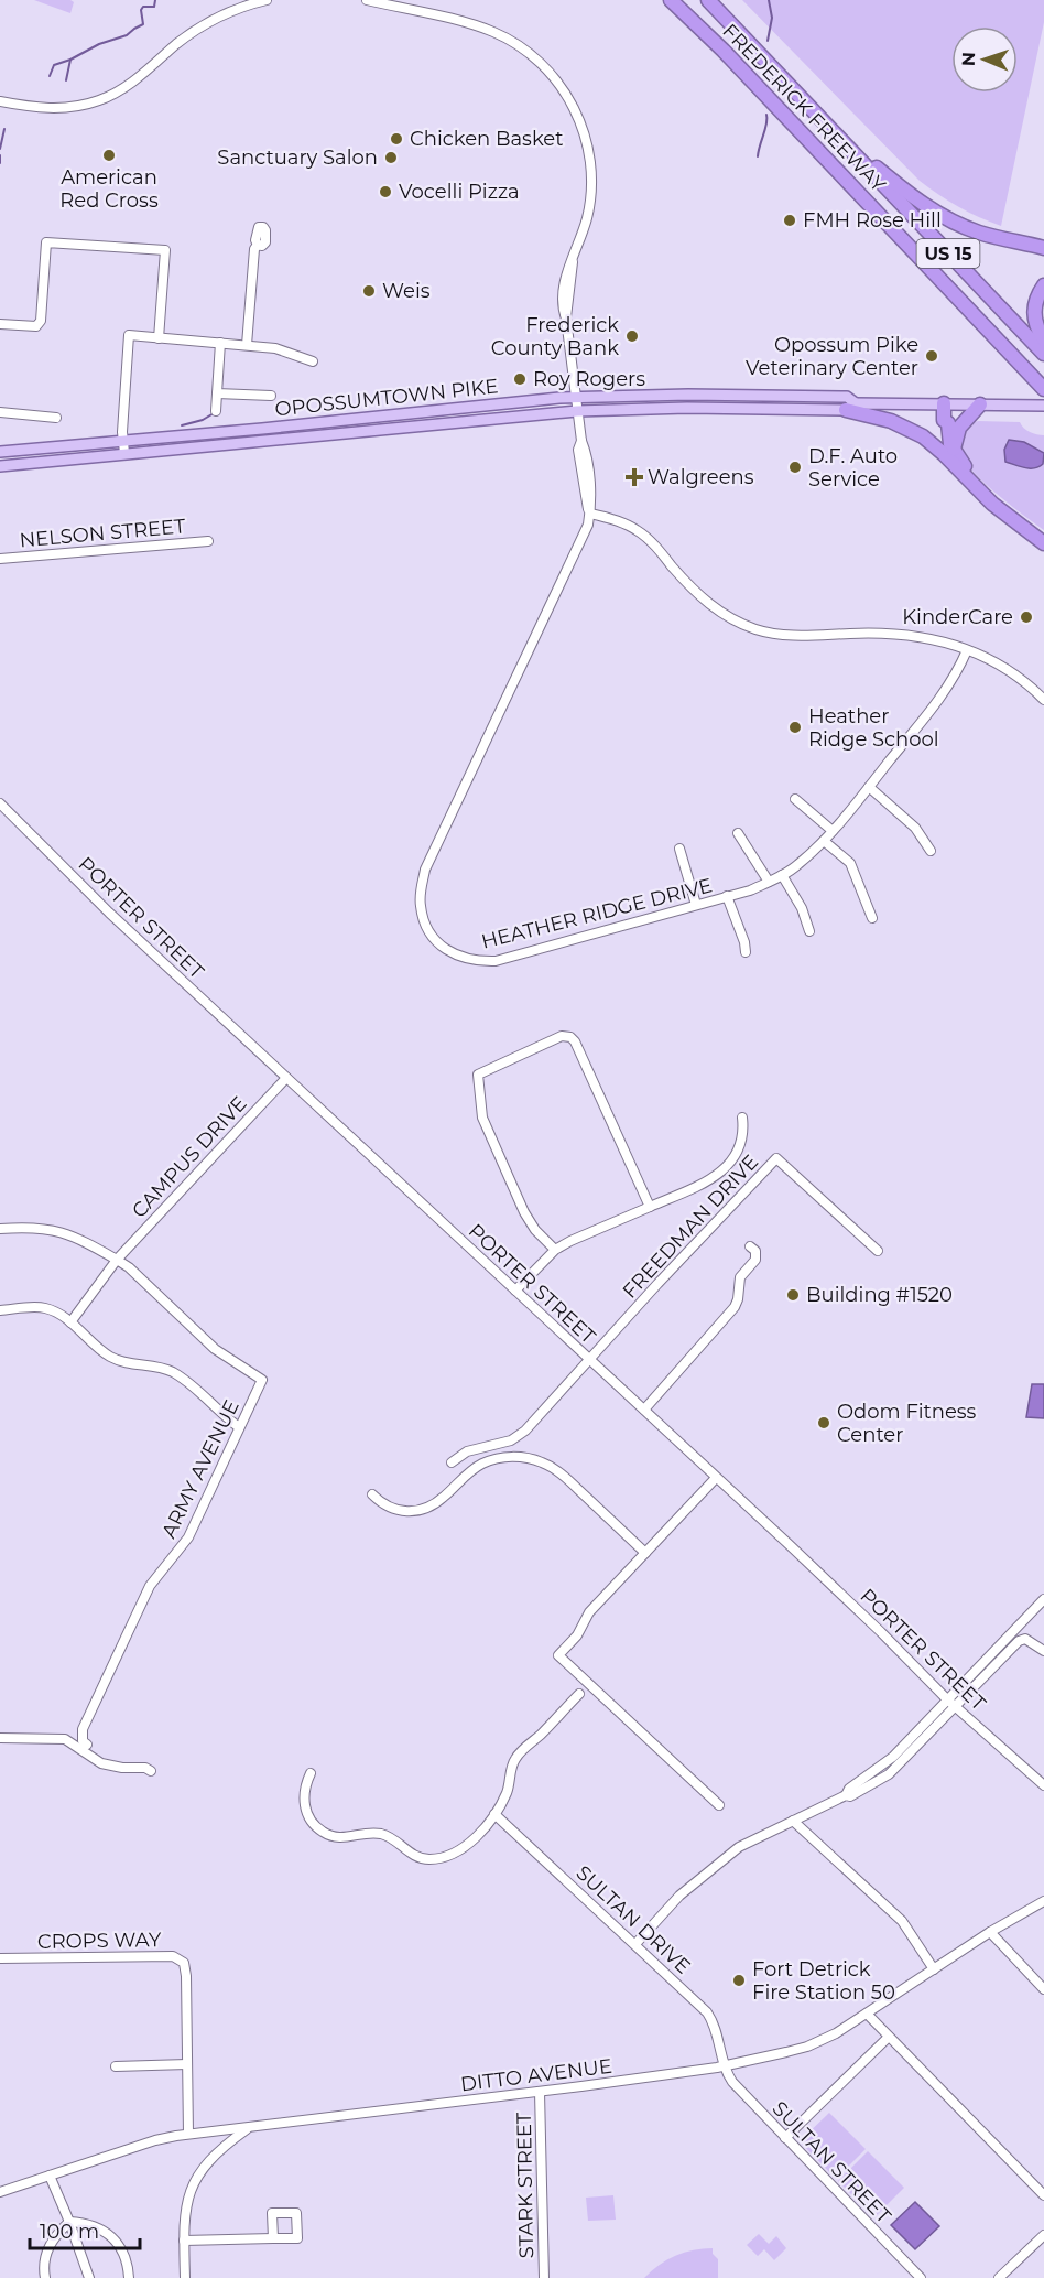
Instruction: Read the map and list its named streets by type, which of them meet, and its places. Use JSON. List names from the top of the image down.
{
  "streets": {
    "highway": ["FREDERICK FREEWAY", "US 15"],
    "main road": ["OPOSSUMTOWN PIKE"],
    "street": [
      "NELSON STREET",
      "HEATHER RIDGE DRIVE",
      "PORTER STREET",
      "CAMPUS DRIVE",
      "FREEDMAN DRIVE",
      "ARMY AVENUE",
      "SULTAN DRIVE",
      "CROPS WAY",
      "DITTO AVENUE",
      "SULTAN STREET",
      "STARK STREET"
    ]
  },
  "crossings": [
    ["PORTER STREET", "CAMPUS DRIVE"],
    ["PORTER STREET", "FREEDMAN DRIVE"],
    ["CAMPUS DRIVE", "ARMY AVENUE"],
    ["SULTAN DRIVE", "DITTO AVENUE"],
    ["SULTAN DRIVE", "SULTAN STREET"],
    ["CROPS WAY", "DITTO AVENUE"],
    ["DITTO AVENUE", "SULTAN STREET"],
    ["DITTO AVENUE", "STARK STREET"]
  ],
  "places": {
    "other": [
      "Chicken Basket",
      "American Red Cross",
      "Sanctuary Salon",
      "Vocelli Pizza",
      "FMH Rose Hill",
      "Weis",
      "Frederick County Bank",
      "Opossum Pike Veterinary Center",
      "Roy Rogers",
      "D.F. Auto Service",
      "KinderCare",
      "Heather Ridge School",
      "Building #1520",
      "Odom Fitness Center",
      "Fort Detrick Fire Station 50"
    ],
    "health": ["Walgreens"]
  },
  "scale_bar": "100 m",
  "north": "left"
}
